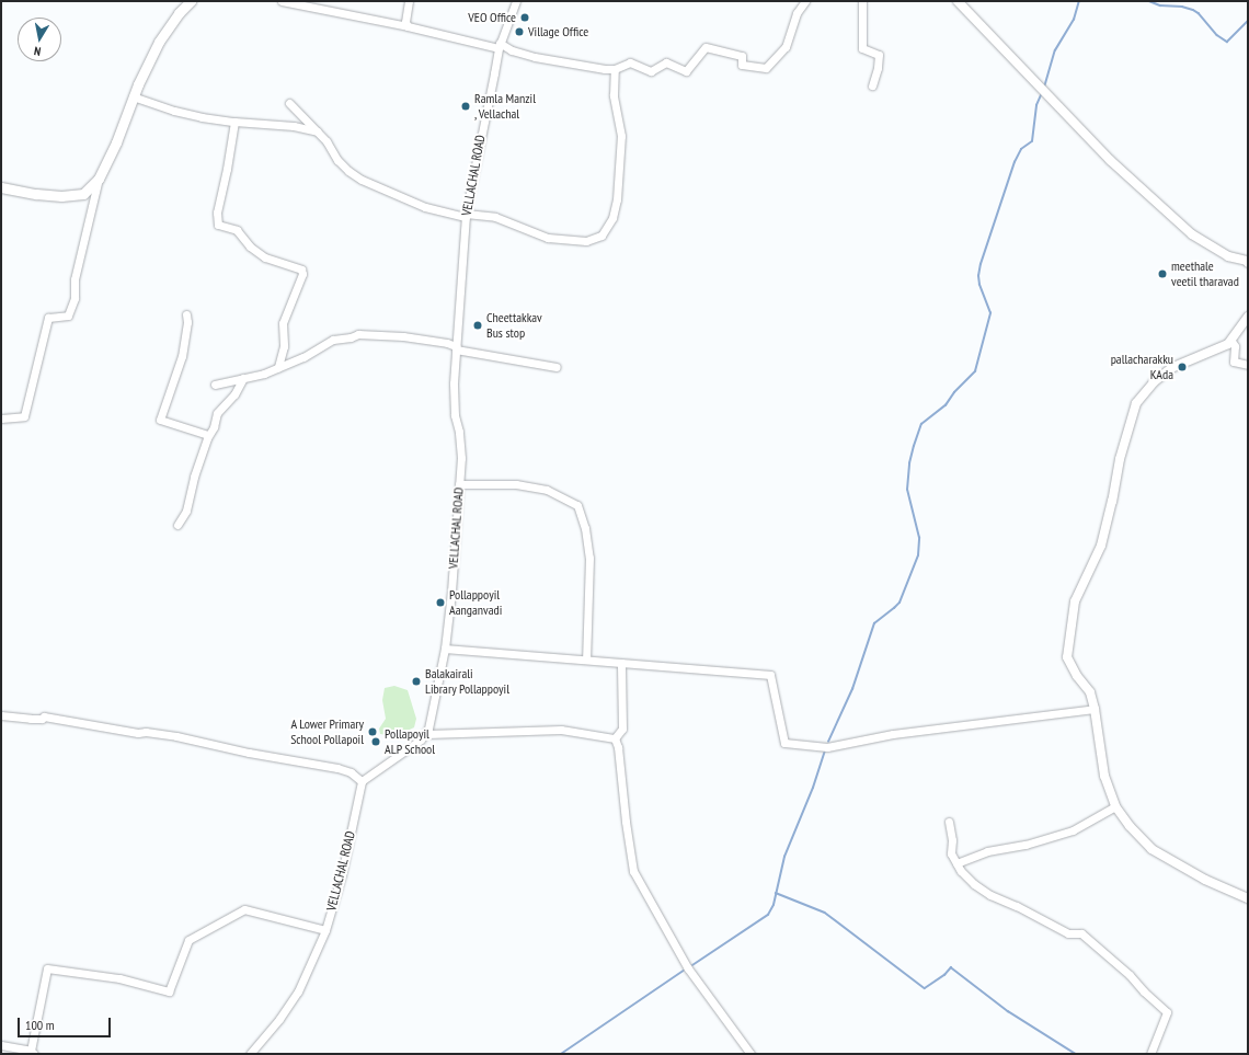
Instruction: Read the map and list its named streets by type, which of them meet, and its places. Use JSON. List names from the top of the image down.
{
  "streets": {
    "street": ["VELLACHAL ROAD"]
  },
  "places": [
    "VEO Office",
    "Village Office",
    "Ramla Manzil , Vellachal",
    "meethale veetil tharavad",
    "Cheettakkav Bus stop",
    "pallacharakku KAda",
    "Pollappoyil Aanganvadi",
    "Balakairali Library Pollappoyil",
    "A Lower Primary School Pollapoil",
    "Pollapoyil ALP School"
  ],
  "scale_bar": "100 m",
  "north": "bottom"
}
